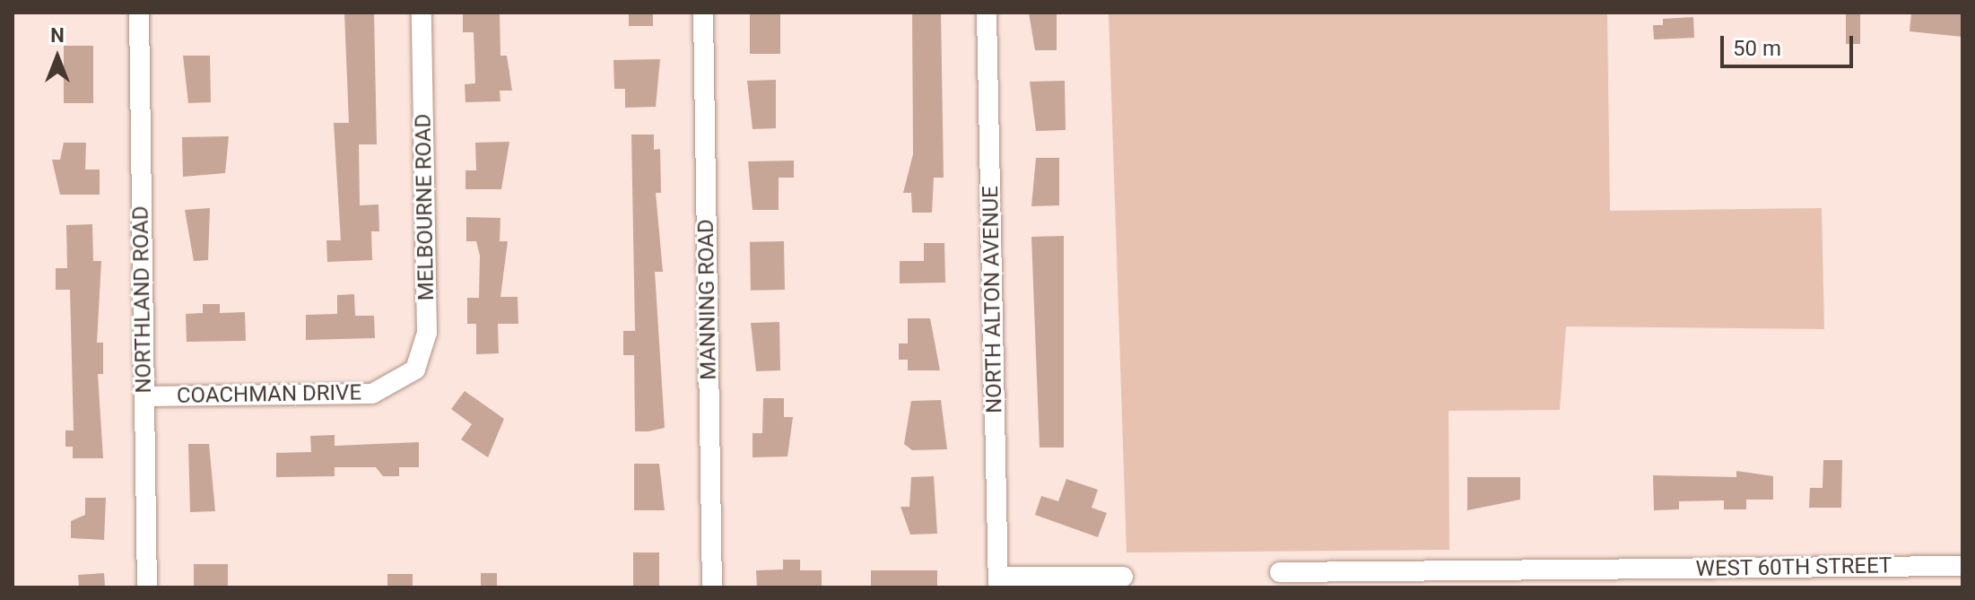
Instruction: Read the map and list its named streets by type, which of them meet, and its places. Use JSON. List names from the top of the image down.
{
  "streets": {
    "street": [
      "MELBOURNE ROAD",
      "NORTHLAND ROAD",
      "MANNING ROAD",
      "NORTH ALTON AVENUE",
      "COACHMAN DRIVE",
      "WEST 60TH STREET"
    ]
  },
  "crossings": [
    ["MELBOURNE ROAD", "COACHMAN DRIVE"],
    ["NORTHLAND ROAD", "COACHMAN DRIVE"]
  ],
  "scale_bar": "50 m",
  "north": "top"
}
